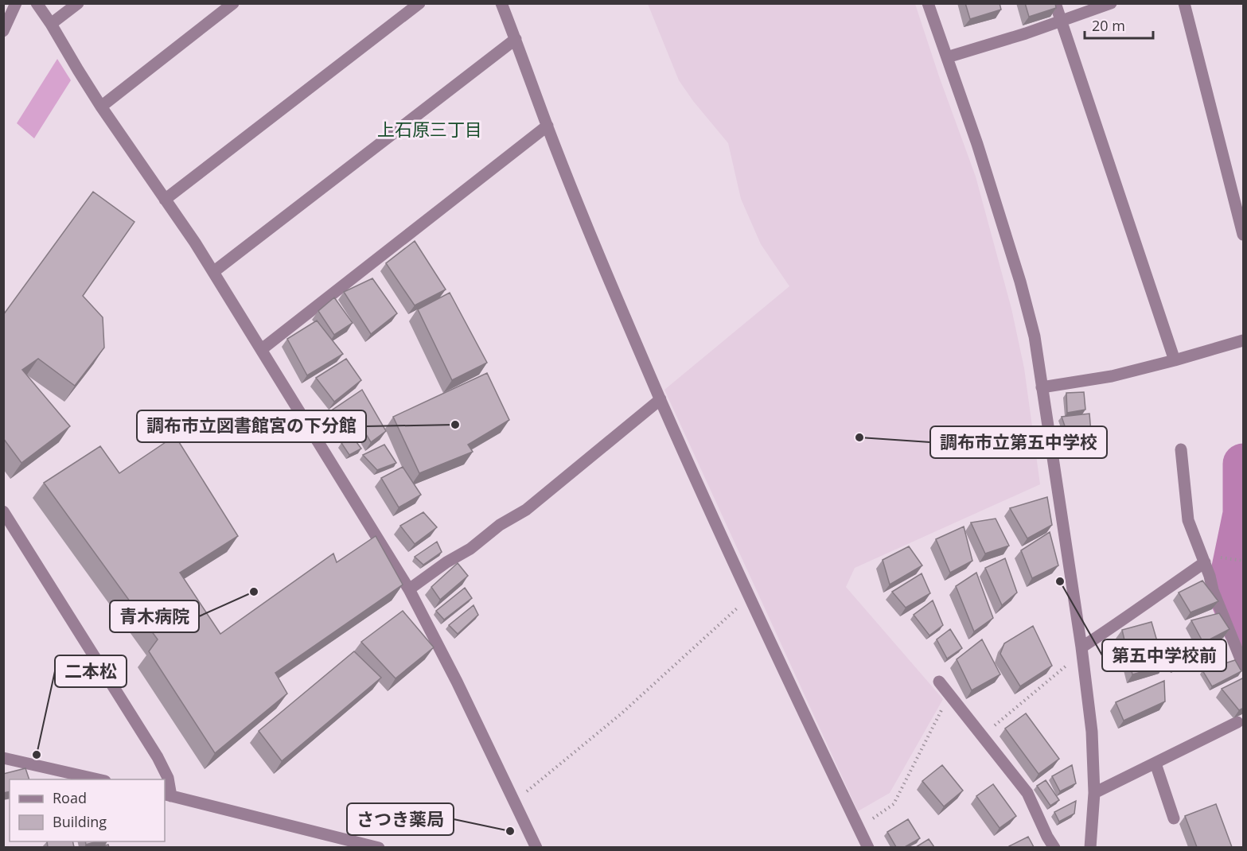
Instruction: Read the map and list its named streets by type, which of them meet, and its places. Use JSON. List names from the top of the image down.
{
  "districts": ["上石原三丁目"],
  "places": [
    "調布市立図書館宮の下分館",
    "調布市立第五中学校",
    "第五中学校前",
    "青木病院",
    "二本松",
    "さつき薬局"
  ],
  "legend": ["Road", "Building"],
  "scale_bar": "20 m"
}
